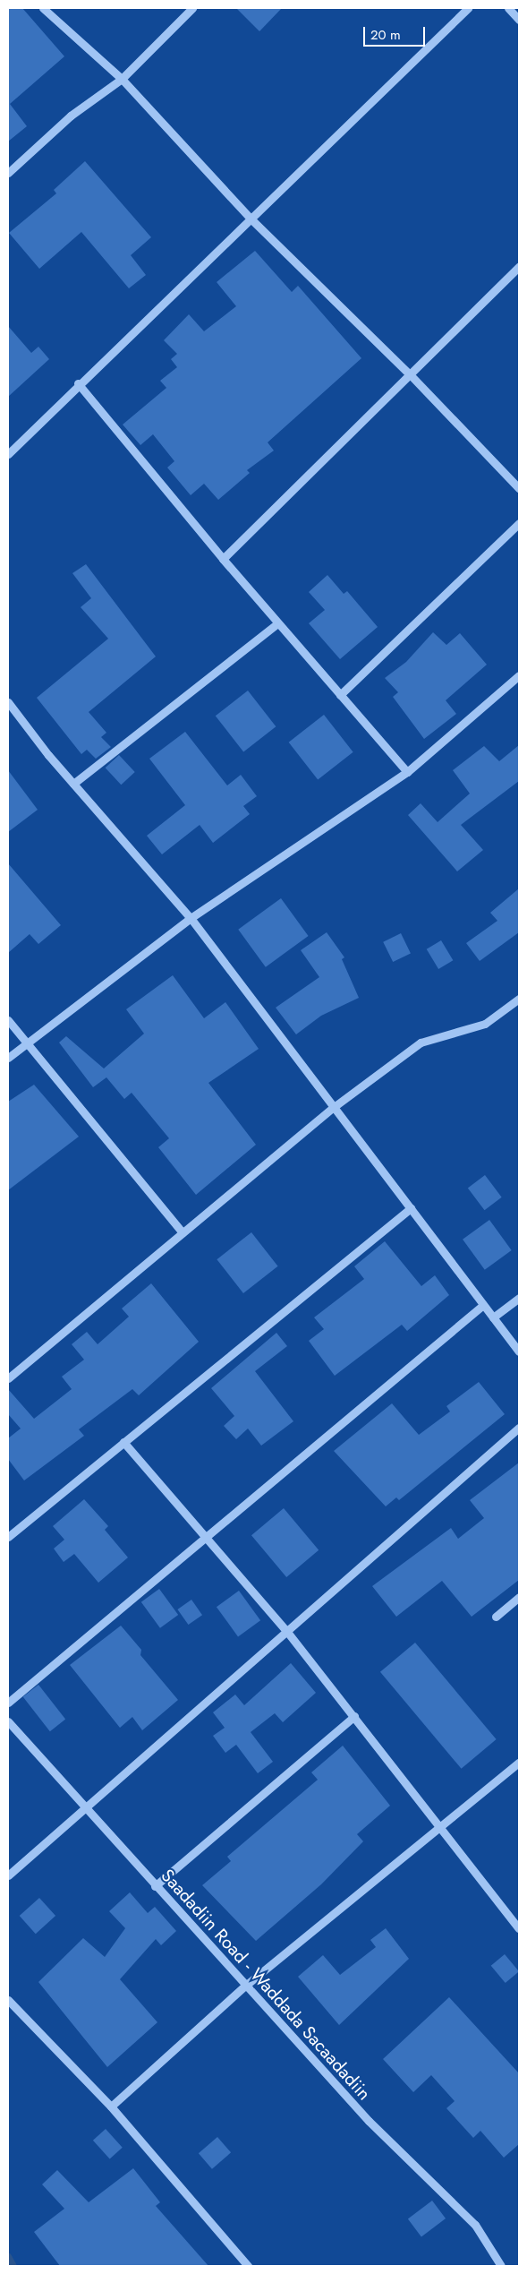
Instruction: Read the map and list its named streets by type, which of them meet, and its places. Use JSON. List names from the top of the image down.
{
  "streets": {
    "street": ["Saadadiin Road - Waddada Sacaadadiin"]
  },
  "scale_bar": "20 m"
}
